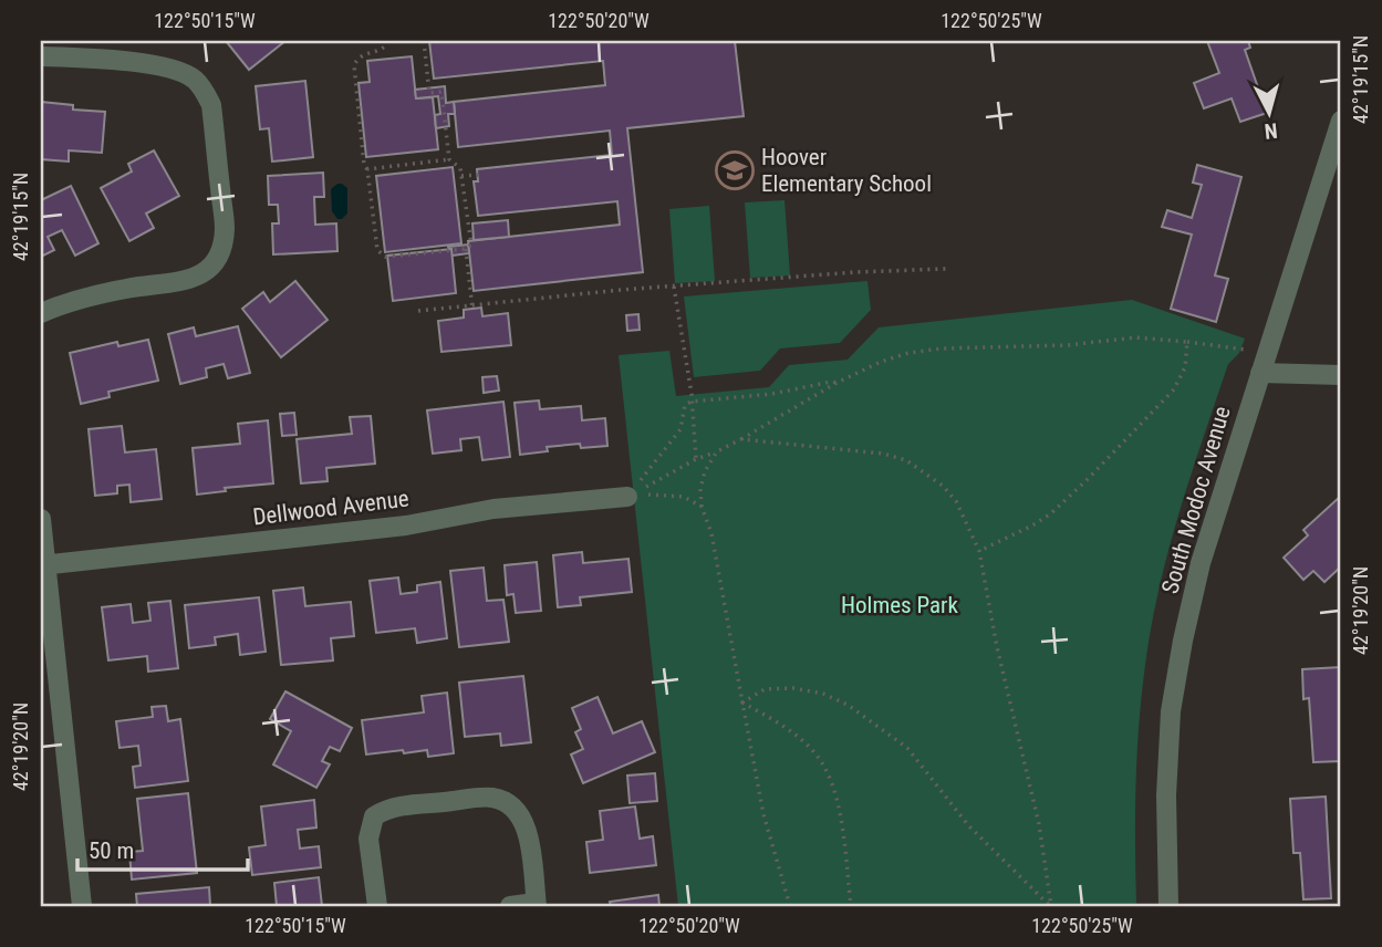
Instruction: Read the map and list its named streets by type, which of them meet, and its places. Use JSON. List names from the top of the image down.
{
  "streets": {
    "street": ["South Modoc Avenue", "Dellwood Avenue"]
  },
  "parks": ["Holmes Park"],
  "places": {
    "school or university": ["Hoover Elementary School"]
  },
  "scale_bar": "50 m",
  "north": "bottom",
  "coordinates": [
    "122°50'15\"W",
    "122°50'20\"W",
    "122°50'25\"W",
    "42°19'15\"N",
    "42°19'20\"N"
  ]
}
